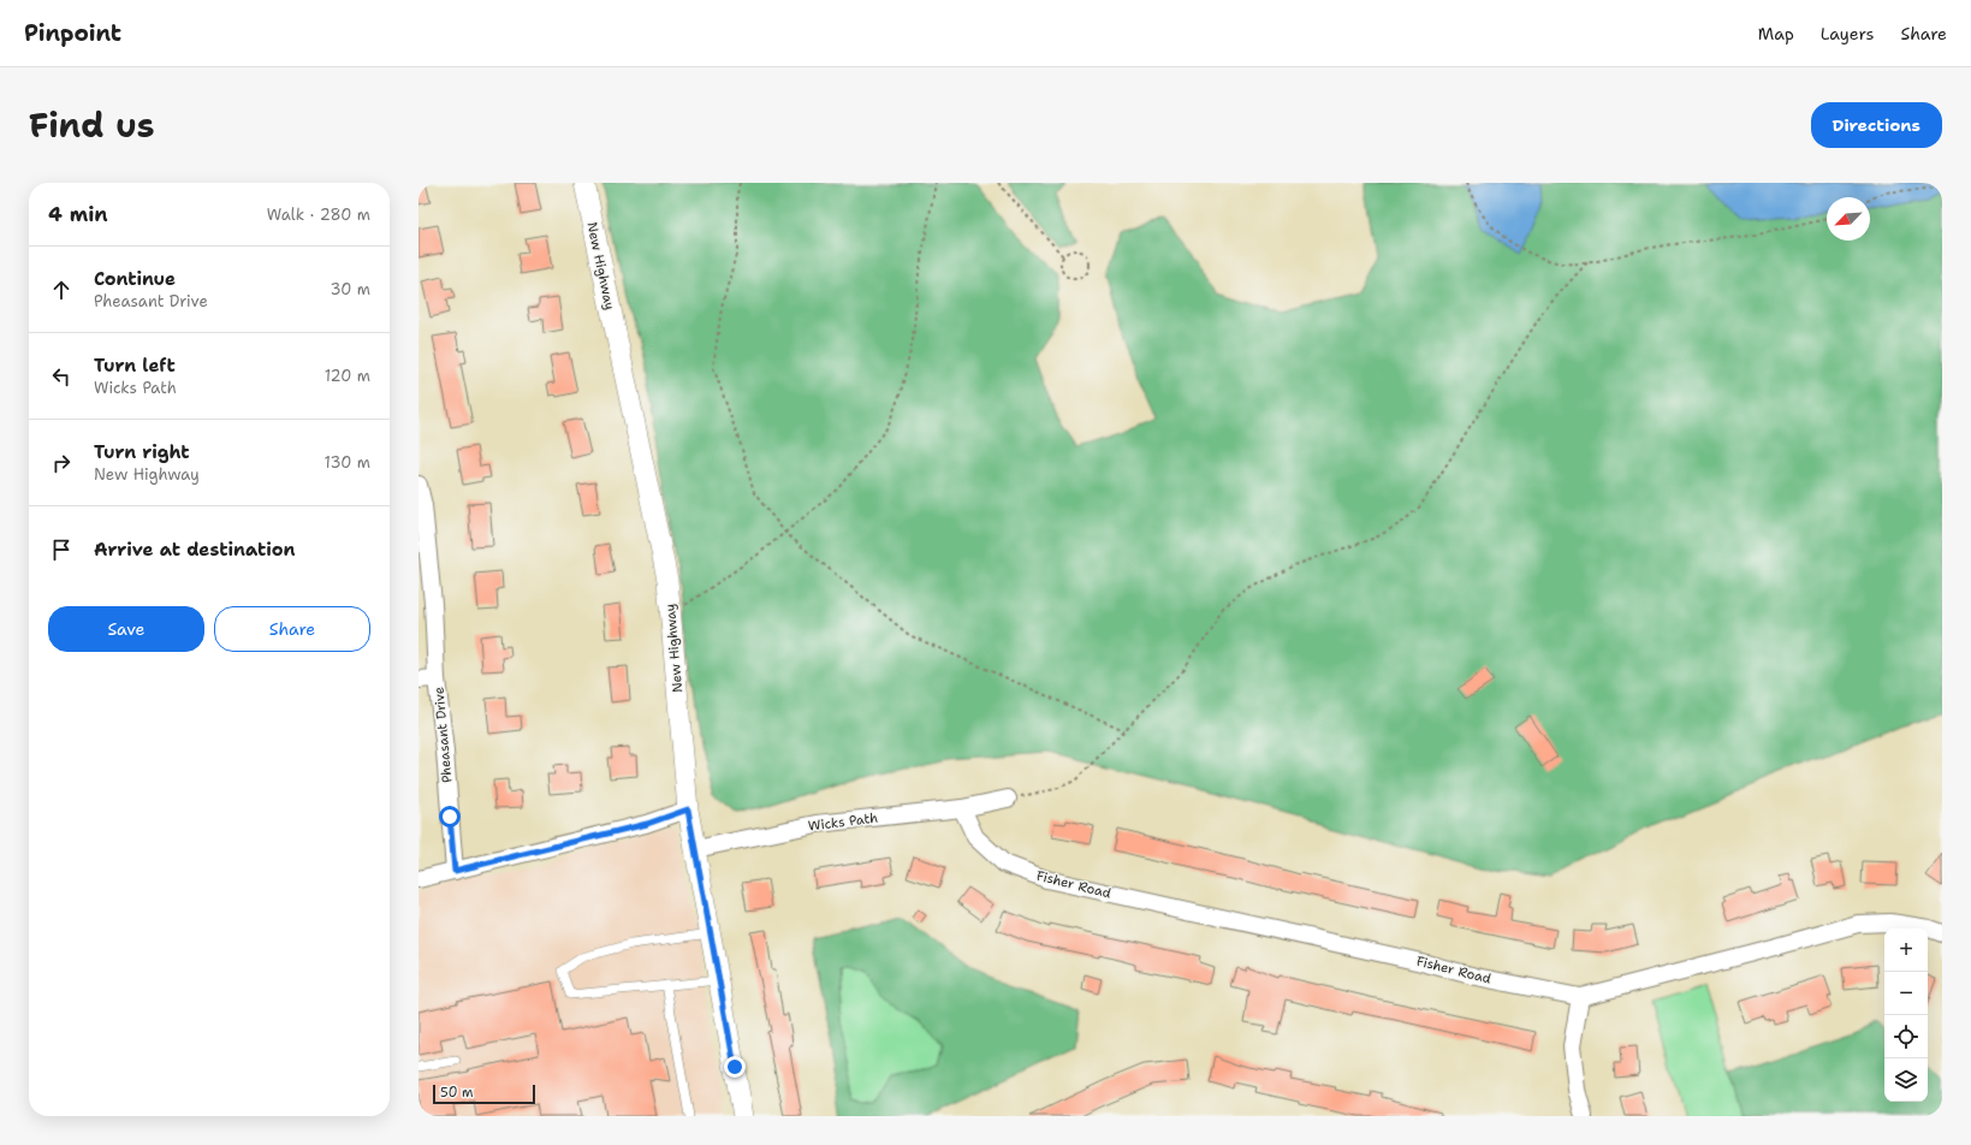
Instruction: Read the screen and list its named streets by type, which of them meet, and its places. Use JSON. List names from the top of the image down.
{
  "streets": {
    "street": [
      "New Highway",
      "Pheasant Drive",
      "Wicks Path",
      "Fisher Road"
    ]
  },
  "crossings": [
    ["New Highway", "Wicks Path"],
    ["Wicks Path", "Fisher Road"]
  ],
  "scale_bar": "50 m",
  "north": "bottom left",
  "page": {
    "header": "Pinpoint",
    "nav": ["Map", "Layers", "Share"],
    "title": "Find us",
    "buttons": [
      "Directions",
      ["Save", "Share"]
    ],
    "heading": ["4 min", "Walk · 280 m"],
    "list": [
      ["Continue", "Pheasant Drive", "30 m"],
      ["Turn left", "Wicks Path", "120 m"],
      ["Turn right", "New Highway", "130 m"],
      "Arrive at destination"
    ],
    "map_buttons": ["+", "−"],
    "scale": "50 m"
  }
}
